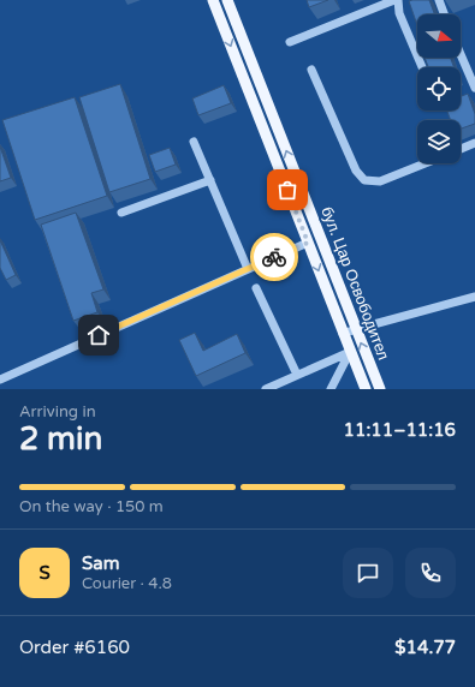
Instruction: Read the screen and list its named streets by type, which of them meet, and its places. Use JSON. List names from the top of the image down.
{
  "streets": {
    "main road": ["бул. Цар Освободител"]
  },
  "north": "right",
  "page": {
    "heading": ["2 min", "Arriving in", "11:11–11:16"],
    "panel": [
      "Sam",
      "Courier · 4.8",
      "Order #6160",
      "$14.77"
    ],
    "bar": "On the way · 150 m",
    "round": "S"
  }
}
